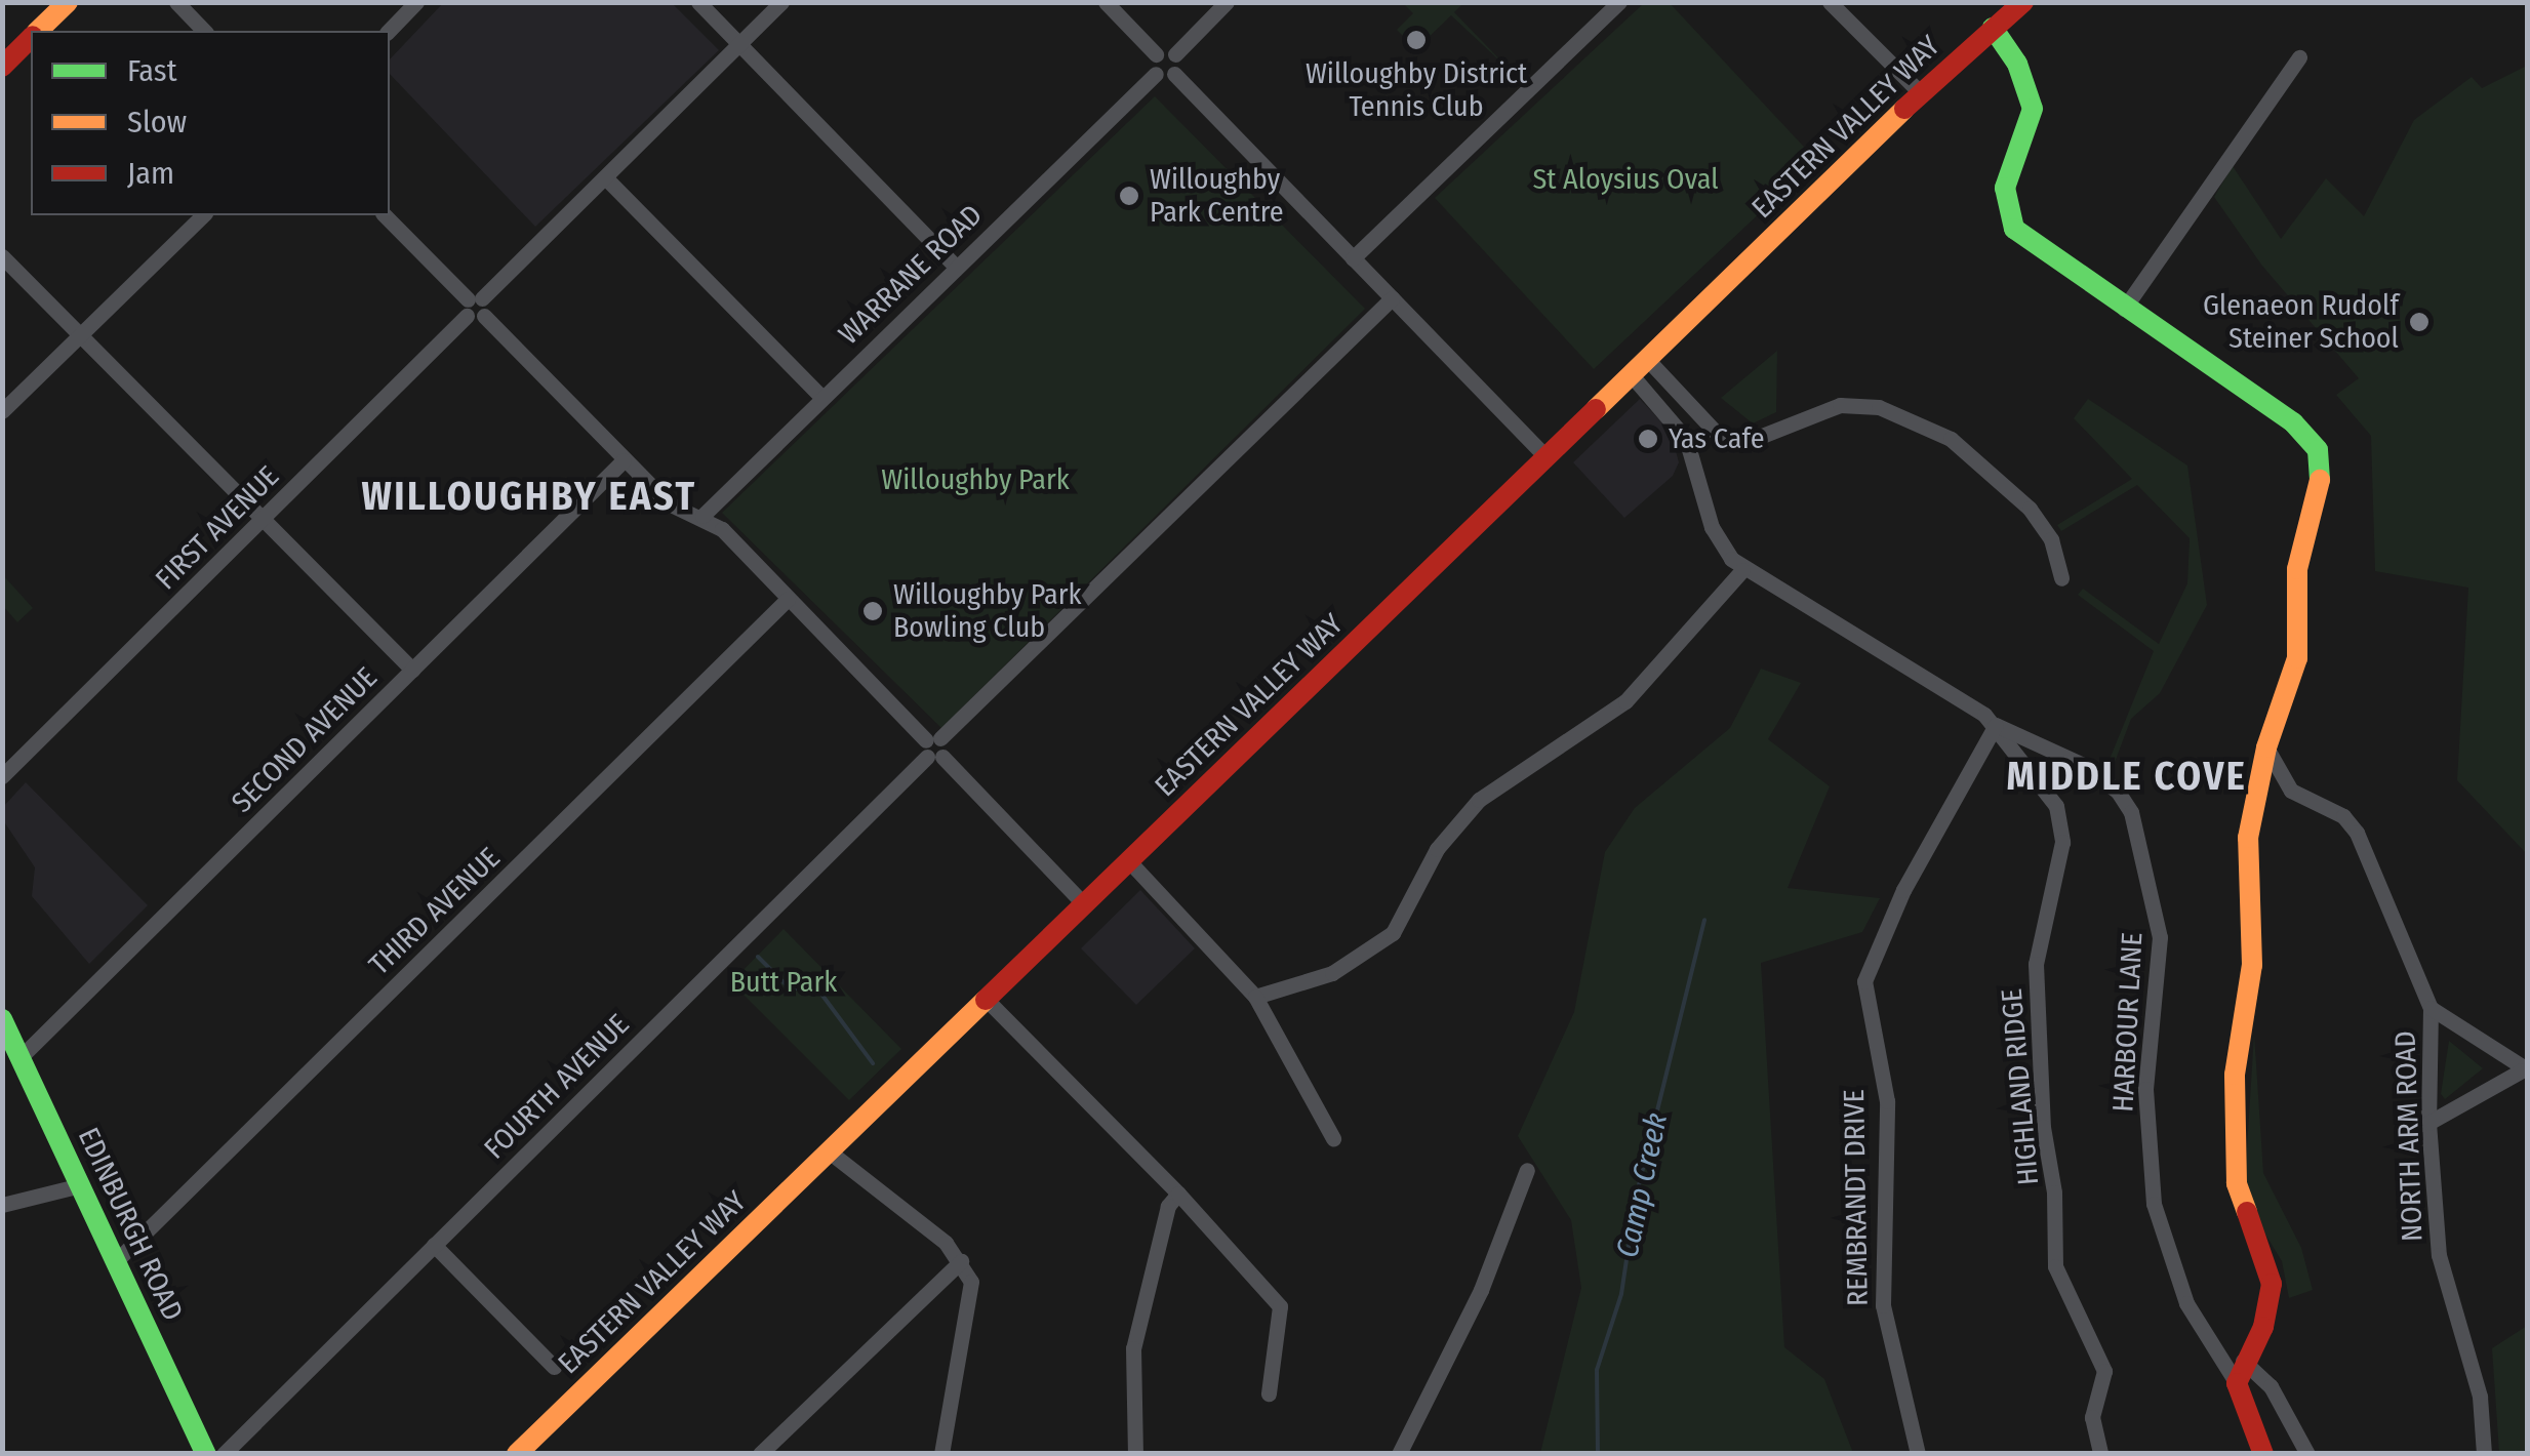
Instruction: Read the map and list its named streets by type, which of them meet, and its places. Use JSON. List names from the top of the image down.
{
  "streets": {
    "main road": ["EASTERN VALLEY WAY", "EDINBURGH ROAD"],
    "street": [
      "WARRANE ROAD",
      "FIRST AVENUE",
      "SECOND AVENUE",
      "THIRD AVENUE",
      "HARBOUR LANE",
      "FOURTH AVENUE",
      "HIGHLAND RIDGE",
      "NORTH ARM ROAD",
      "REMBRANDT DRIVE"
    ]
  },
  "crossings": [
    ["SECOND AVENUE", "EDINBURGH ROAD"],
    ["THIRD AVENUE", "EDINBURGH ROAD"],
    ["HARBOUR LANE", "HIGHLAND RIDGE"],
    ["HARBOUR LANE", "REMBRANDT DRIVE"],
    ["HIGHLAND RIDGE", "REMBRANDT DRIVE"]
  ],
  "districts": ["WILLOUGHBY EAST", "MIDDLE COVE"],
  "water": ["Camp Creek"],
  "parks": ["St Aloysius Oval", "Willoughby Park", "Butt Park"],
  "places": [
    "Willoughby District Tennis Club",
    "Willoughby Park Centre",
    "Glenaeon Rudolf Steiner School",
    "Yas Cafe",
    "Willoughby Park Bowling Club"
  ],
  "legend": ["Fast", "Slow", "Jam"]
}
